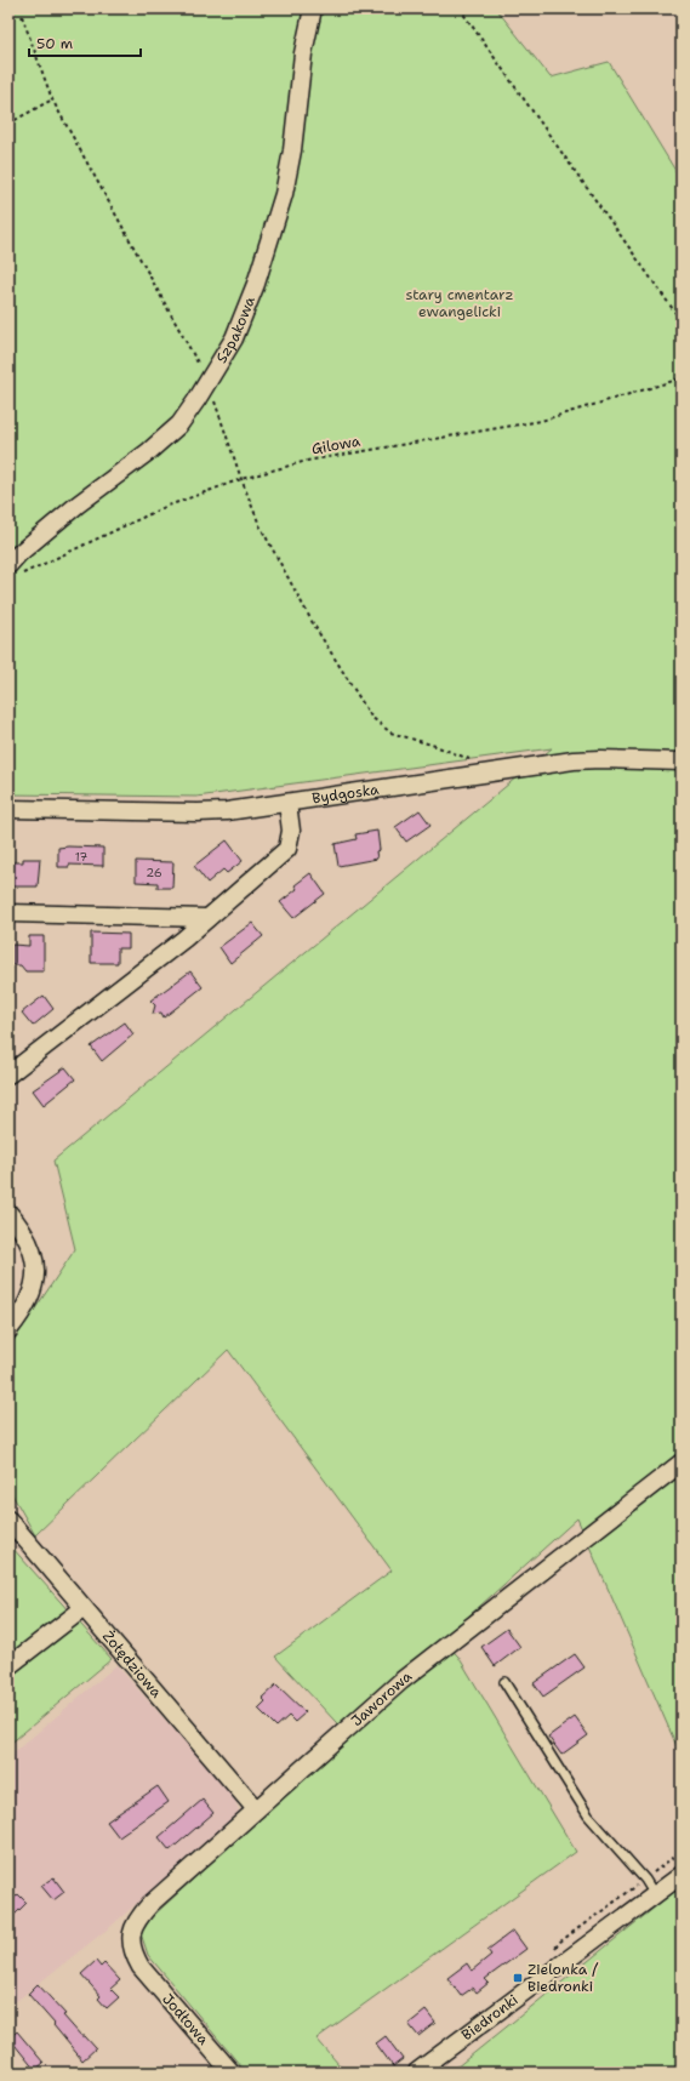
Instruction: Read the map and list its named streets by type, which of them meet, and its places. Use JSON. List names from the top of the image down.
{
  "streets": {
    "street": [
      "Szpakowa",
      "Bydgoska",
      "Żołędziowa",
      "Jaworowa",
      "Biedronki",
      "Jodłowa"
    ],
    "path": ["Gilowa"]
  },
  "crossings": [
    ["Szpakowa", "Gilowa"],
    ["Żołędziowa", "Jaworowa"],
    ["Jaworowa", "Jodłowa"]
  ],
  "parks": ["stary cmentarz ewangelicki"],
  "places": {
    "transit": ["Zielonka / Biedronki"]
  },
  "house_numbers": ["17", "26"],
  "scale_bar": "50 m"
}
